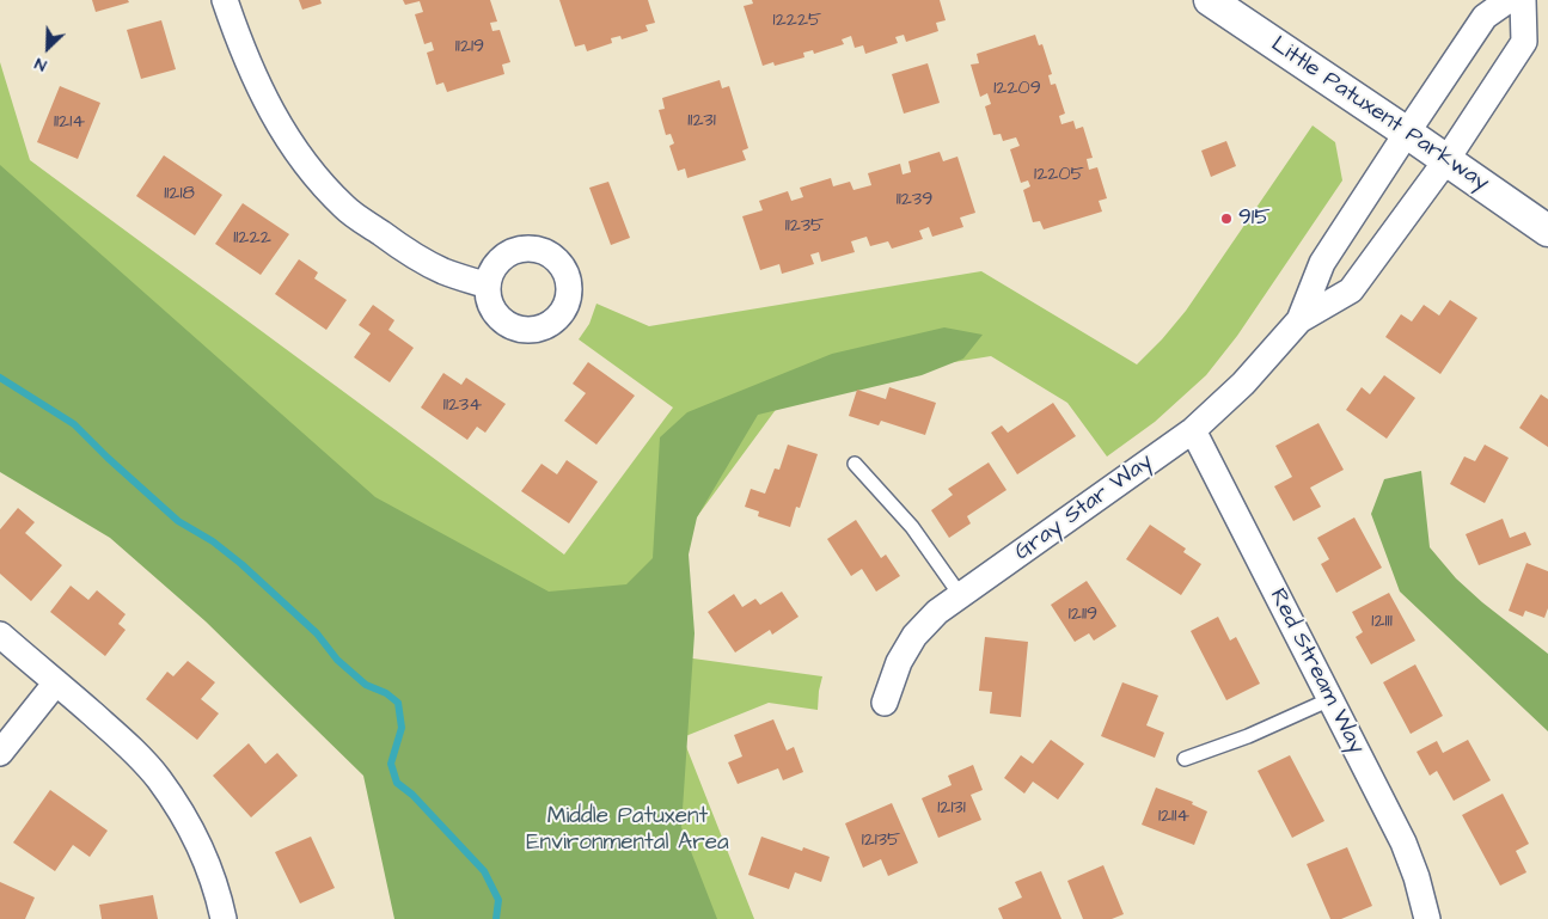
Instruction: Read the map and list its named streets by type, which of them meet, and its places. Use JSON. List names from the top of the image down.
{
  "streets": {
    "street": ["Little Patuxent Parkway", "Gray Star Way", "Red Stream Way"]
  },
  "crossings": [
    ["Little Patuxent Parkway", "Gray Star Way"],
    ["Gray Star Way", "Red Stream Way"]
  ],
  "parks": ["Middle Patuxent Environmental Area"],
  "places": ["915"],
  "house_numbers": [
    "12225",
    "11219",
    "12209",
    "11231",
    "11214",
    "12205",
    "11218",
    "11239",
    "11235",
    "11222",
    "11234",
    "12119",
    "12111",
    "12131",
    "12114",
    "12135"
  ],
  "north": "bottom left"
}
